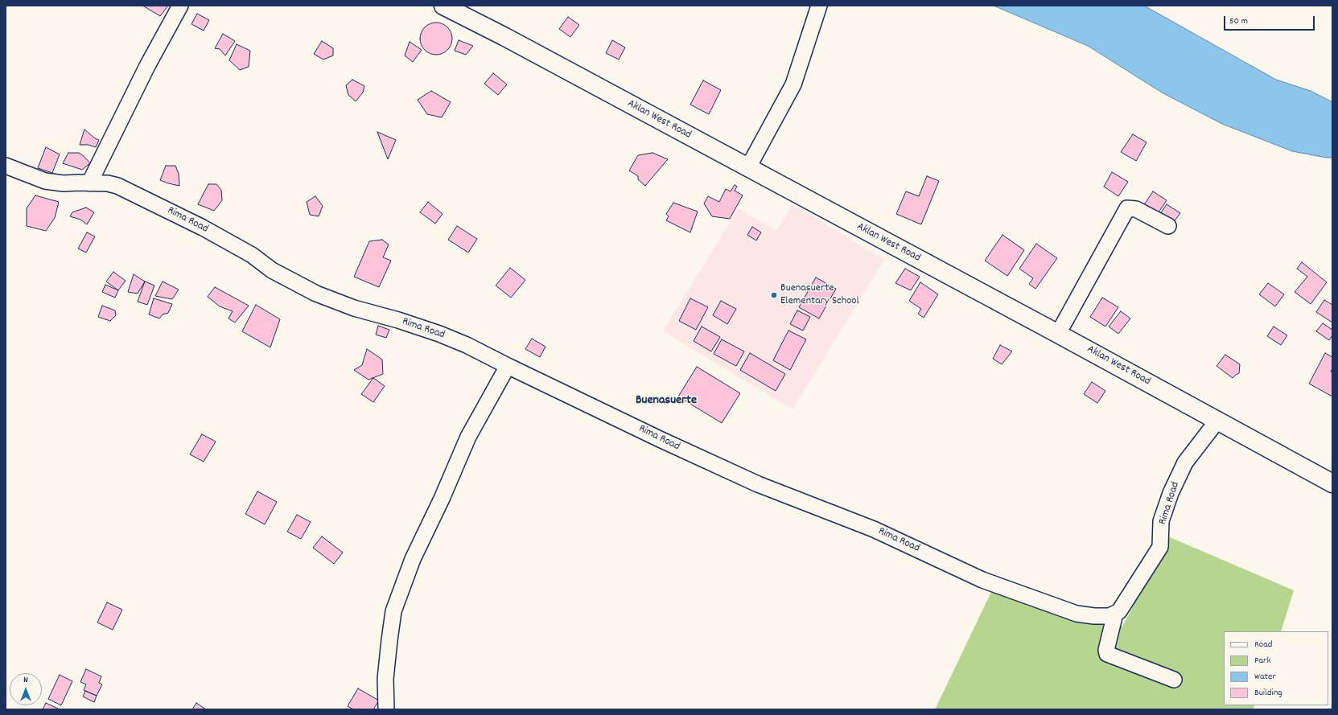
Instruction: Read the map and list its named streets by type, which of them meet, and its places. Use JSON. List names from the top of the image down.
{
  "streets": {
    "main road": ["Aklan West Road"],
    "street": ["Rima Road"]
  },
  "crossings": [
    ["Aklan West Road", "Rima Road"]
  ],
  "districts": ["Buenasuerte"],
  "places": ["Buenasuerte Elementary School"],
  "legend": [
    "Road",
    "Park",
    "Water",
    "Building"
  ],
  "scale_bar": "50 m",
  "north": "top"
}
